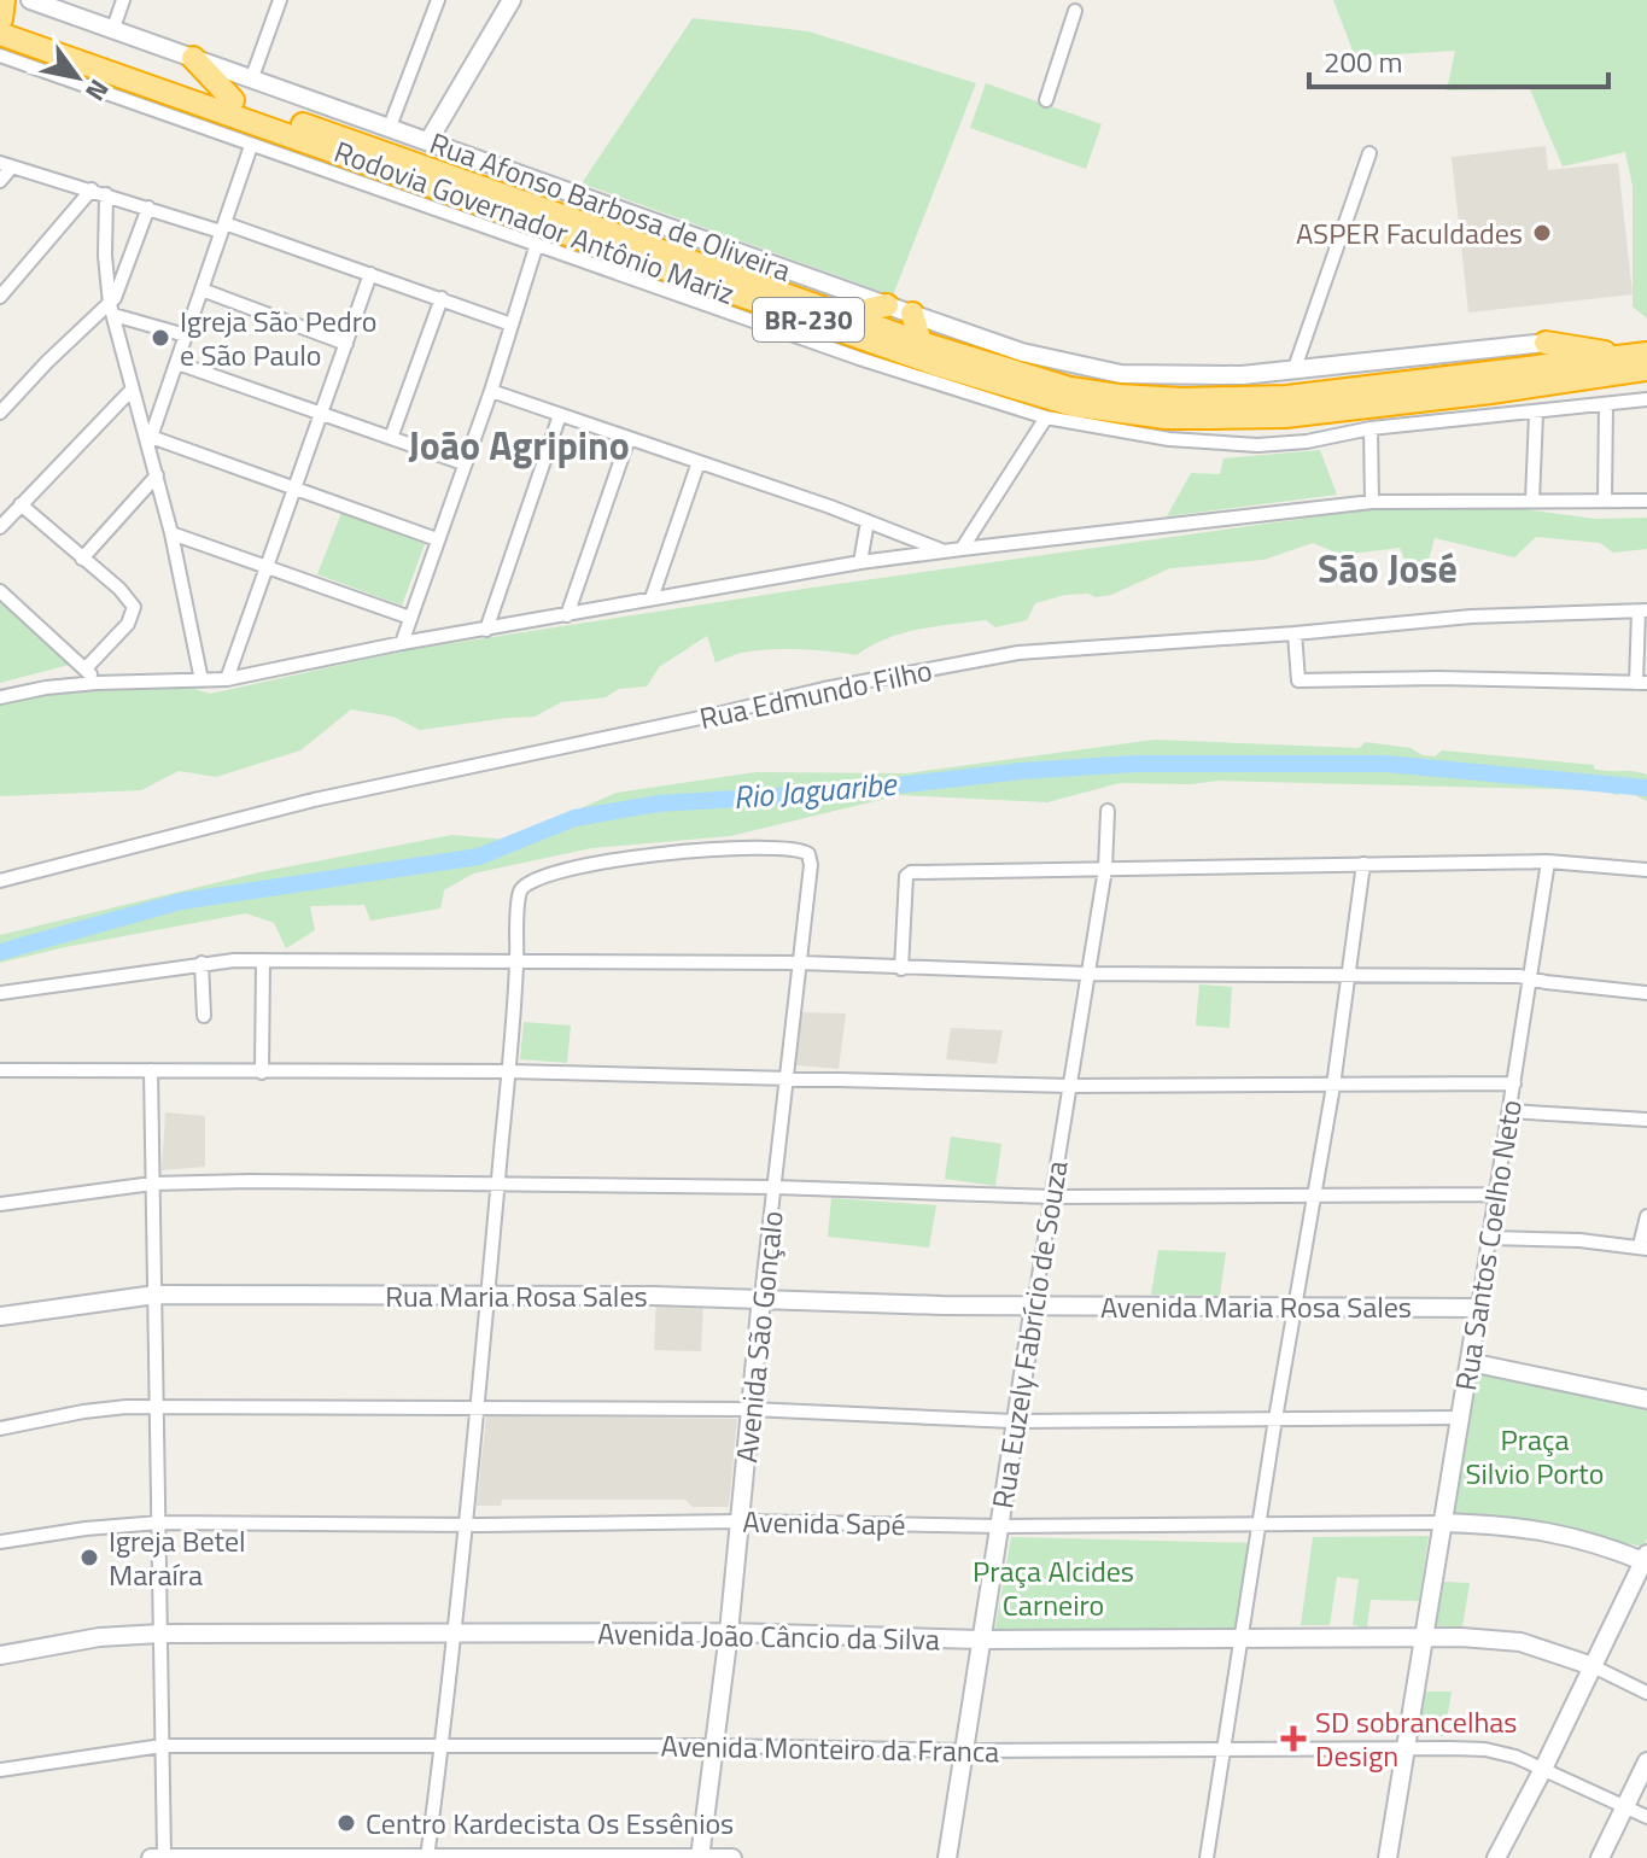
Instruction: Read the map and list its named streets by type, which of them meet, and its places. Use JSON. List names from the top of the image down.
{
  "streets": {
    "highway": ["Rodovia Governador Antônio Mariz", "BR-230"],
    "main road": [
      "Rua Afonso Barbosa de Oliveira",
      "Rua Santos Coelho Neto",
      "Rua Maria Rosa Sales",
      "Avenida Maria Rosa Sales",
      "Rua Euzely Fabrício de Souza",
      "Avenida São Gonçalo",
      "Avenida Sapé",
      "Avenida João Câncio da Silva"
    ],
    "street": ["Rua Edmundo Filho", "Avenida Monteiro da Franca"]
  },
  "crossings": [
    ["Rua Santos Coelho Neto", "Avenida Maria Rosa Sales"],
    ["Rua Santos Coelho Neto", "Avenida Sapé"],
    ["Rua Santos Coelho Neto", "Avenida João Câncio da Silva"],
    ["Rua Santos Coelho Neto", "Avenida Monteiro da Franca"],
    ["Rua Maria Rosa Sales", "Avenida Maria Rosa Sales"],
    ["Rua Maria Rosa Sales", "Rua Euzely Fabrício de Souza"],
    ["Rua Maria Rosa Sales", "Avenida São Gonçalo"],
    ["Avenida Maria Rosa Sales", "Rua Euzely Fabrício de Souza"],
    ["Rua Euzely Fabrício de Souza", "Avenida Sapé"],
    ["Rua Euzely Fabrício de Souza", "Avenida João Câncio da Silva"],
    ["Rua Euzely Fabrício de Souza", "Avenida Monteiro da Franca"],
    ["Avenida São Gonçalo", "Avenida Sapé"],
    ["Avenida São Gonçalo", "Avenida João Câncio da Silva"],
    ["Avenida São Gonçalo", "Avenida Monteiro da Franca"]
  ],
  "districts": ["João Agripino", "São José"],
  "water": ["Rio Jaguaribe"],
  "parks": ["Praça Silvio Porto", "Praça Alcides Carneiro"],
  "places": {
    "other": [
      "ASPER Faculdades",
      "Igreja São Pedro e São Paulo",
      "Igreja Betel Maraíra",
      "Centro Kardecista Os Essênios"
    ],
    "health": ["SD sobrancelhas Design"]
  },
  "scale_bar": "200 m",
  "north": "bottom right"
}
